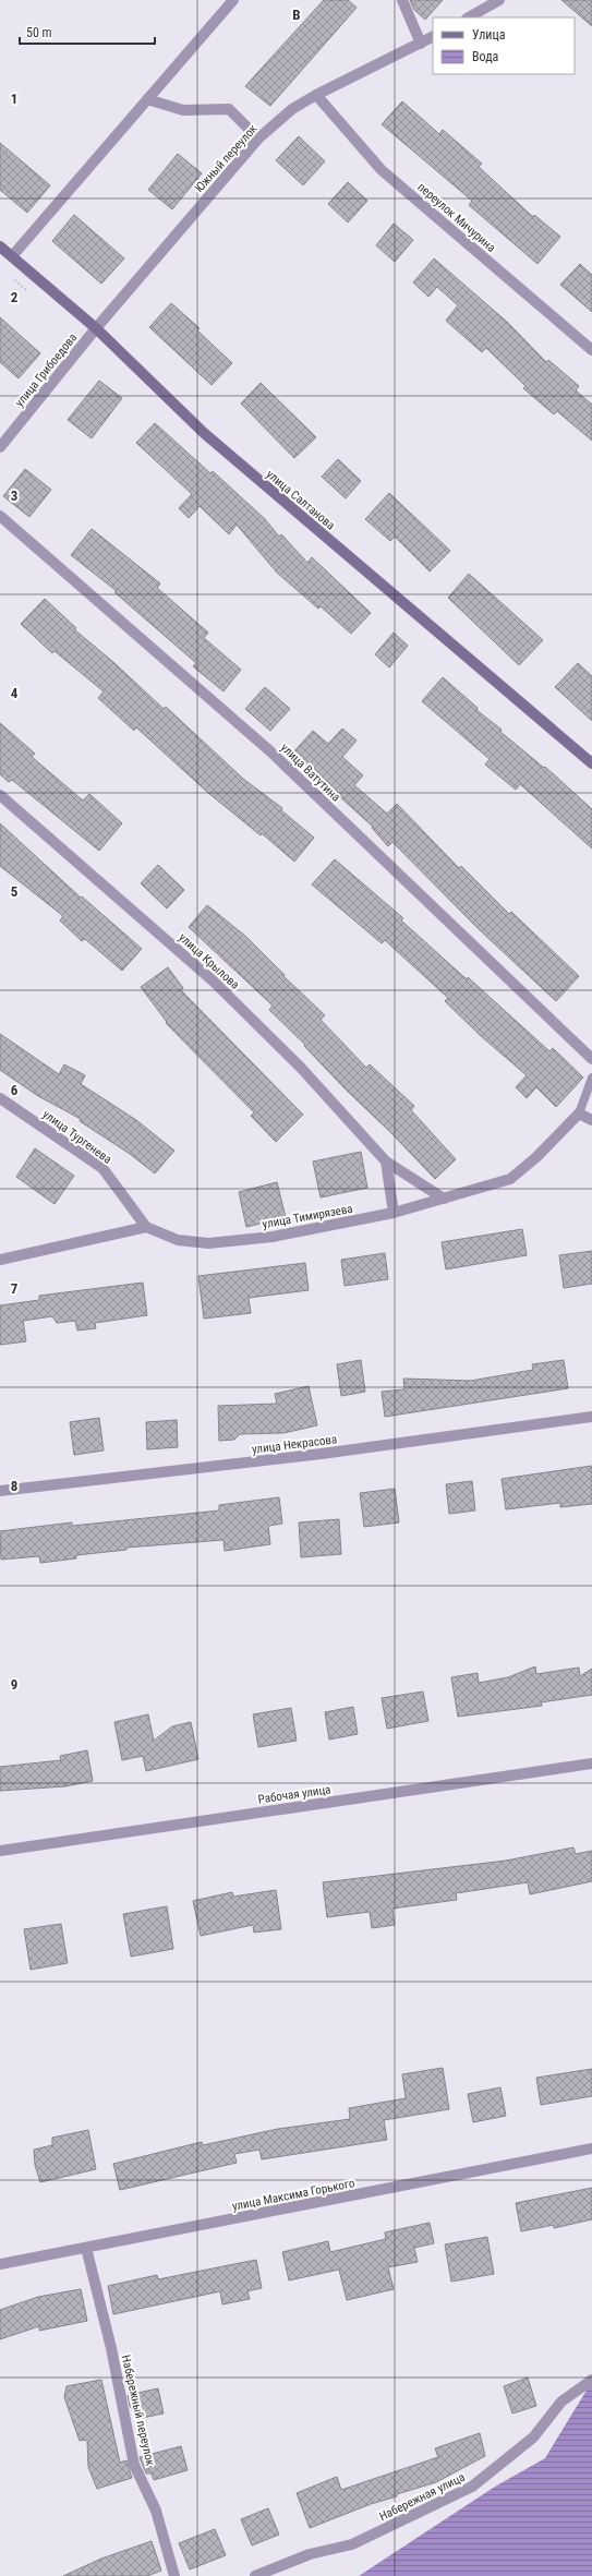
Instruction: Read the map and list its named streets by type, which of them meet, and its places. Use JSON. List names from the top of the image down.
{
  "streets": {
    "main road": ["улица Салтанова"],
    "street": [
      "Южный переулок",
      "переулок Мичурина",
      "улица Грибоедова",
      "улица Ватутина",
      "улица Крылова",
      "улица Тургенева",
      "улица Тимирязева",
      "улица Некрасова",
      "Рабочая улица",
      "улица Максима Горького",
      "Набережный переулок",
      "Набережная улица"
    ]
  },
  "crossings": [
    ["Южный переулок", "переулок Мичурина"],
    ["Южный переулок", "улица Грибоедова"],
    ["Южный переулок", "улица Салтанова"],
    ["улица Грибоедова", "улица Салтанова"],
    ["улица Крылова", "улица Тимирязева"],
    ["улица Тургенева", "улица Тимирязева"],
    ["улица Максима Горького", "Набережный переулок"]
  ],
  "legend": ["Улица", "Вода"],
  "scale_bar": "50 m",
  "grid": {
    "columns": ["B"],
    "rows": [
      "1",
      "2",
      "3",
      "4",
      "5",
      "6",
      "7",
      "8",
      "9"
    ]
  }
}
